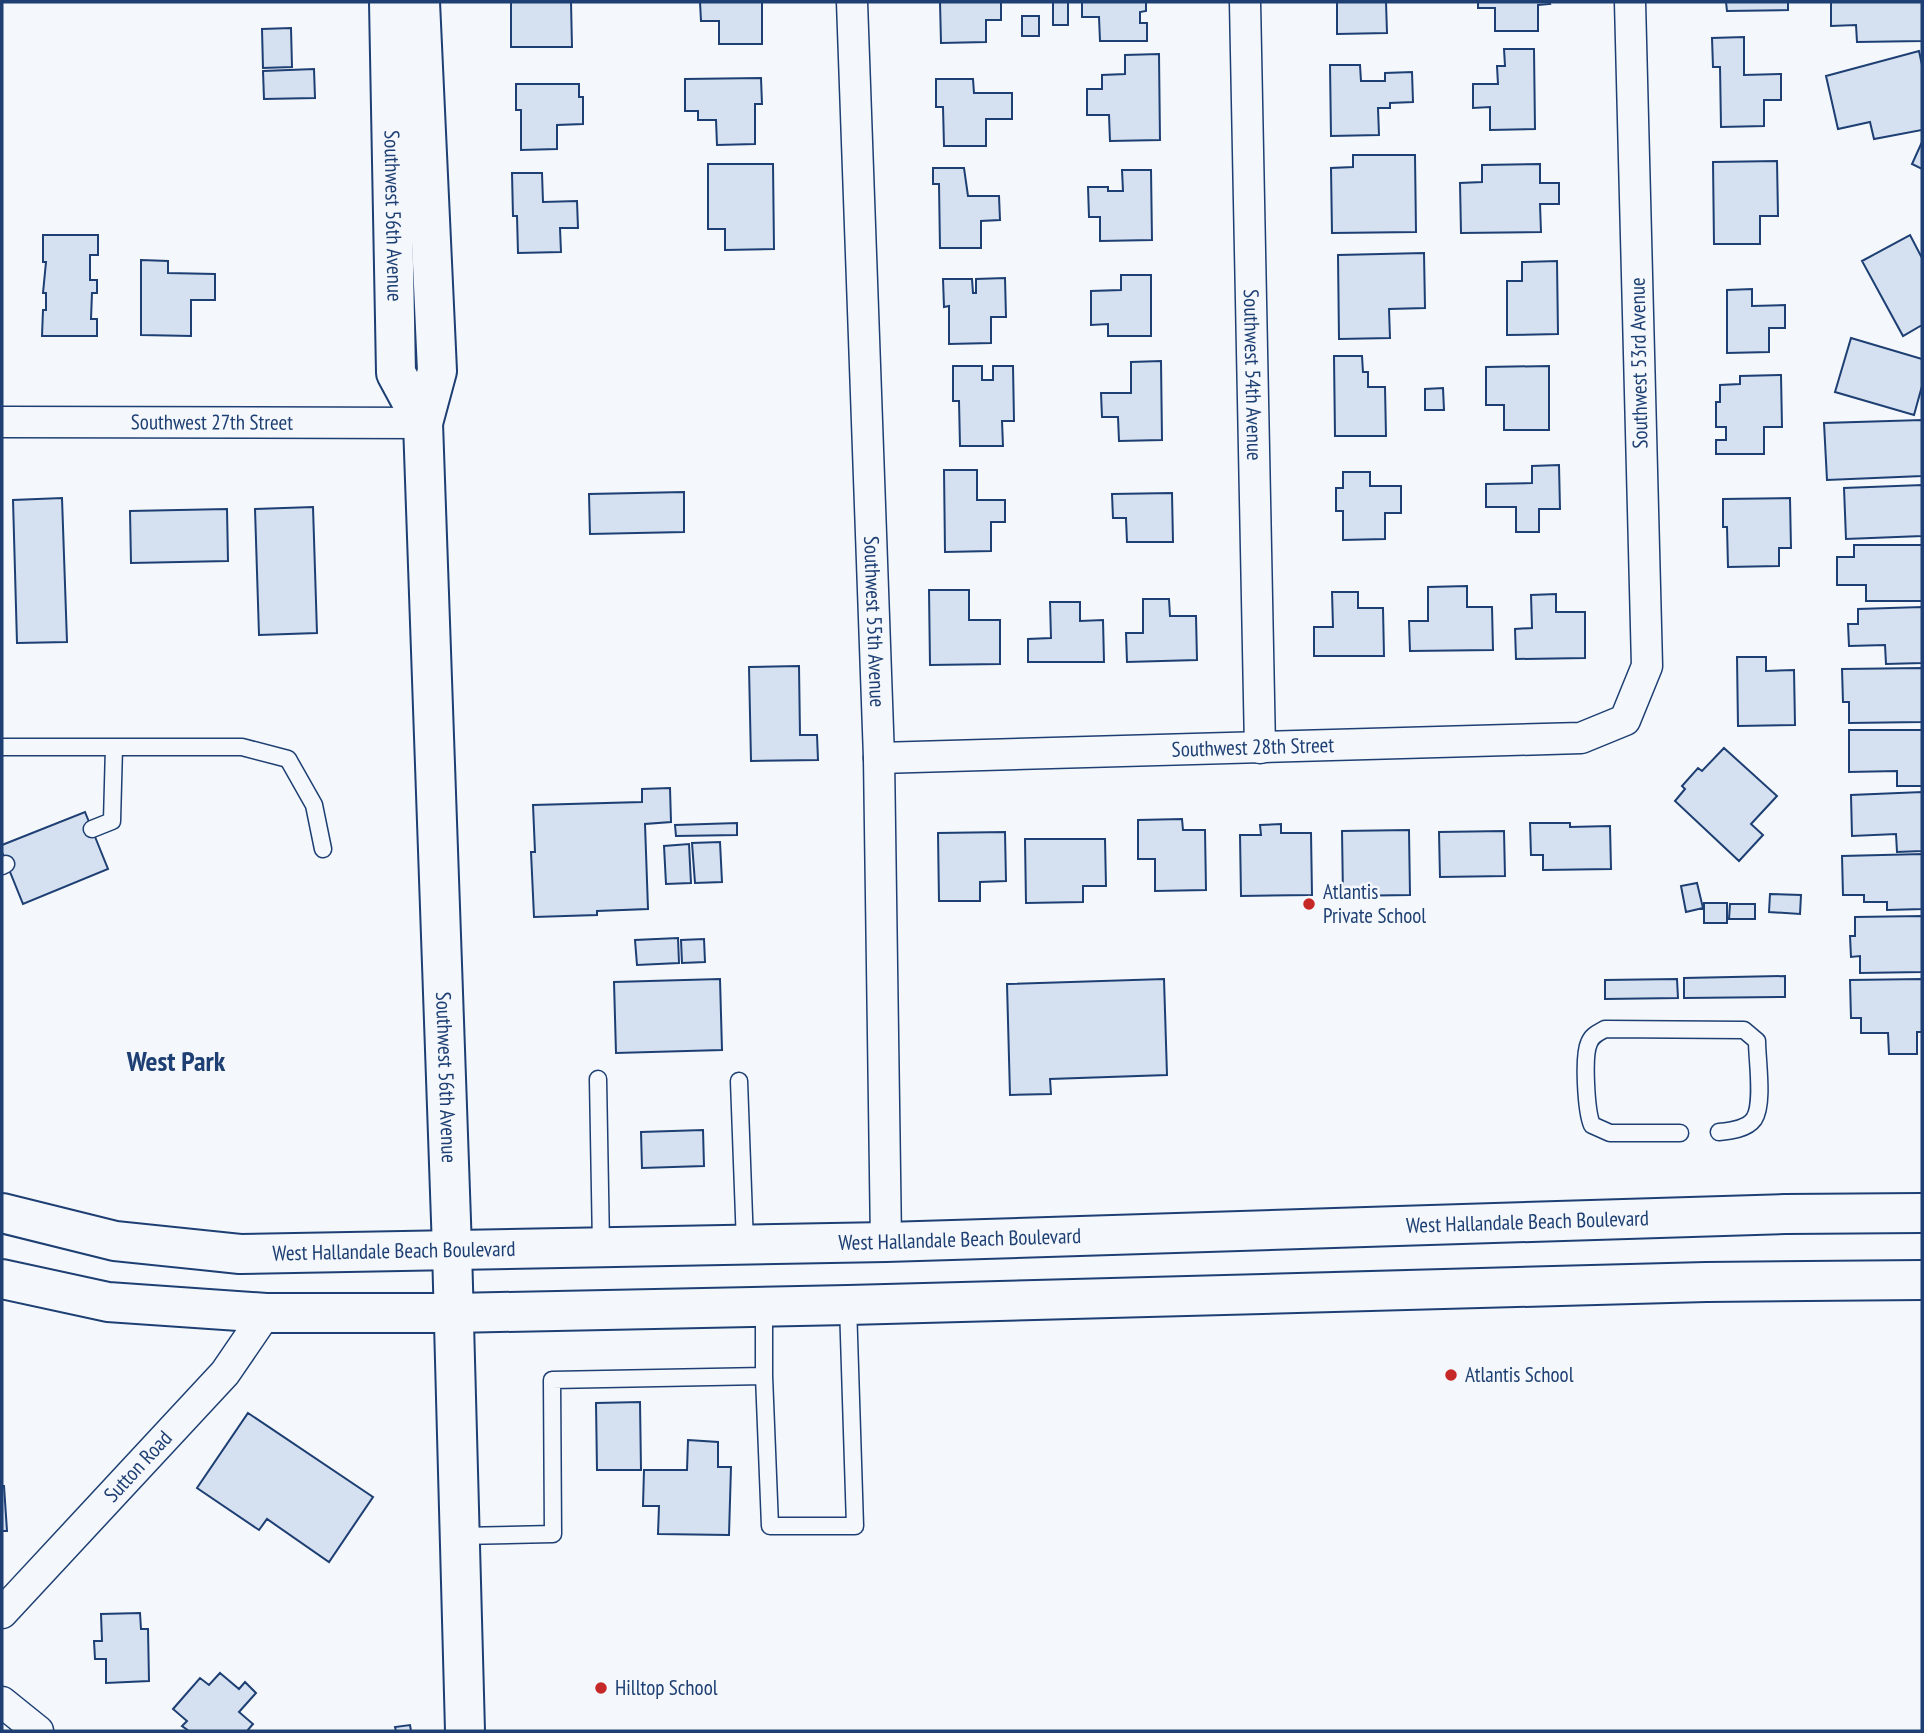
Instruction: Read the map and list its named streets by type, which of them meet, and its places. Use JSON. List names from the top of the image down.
{
  "streets": {
    "main road": ["Southwest 56th Avenue", "West Hallandale Beach Boulevard"],
    "street": [
      "Southwest 53rd Avenue",
      "Southwest 54th Avenue",
      "Southwest 27th Street",
      "Southwest 55th Avenue",
      "Southwest 28th Street",
      "Sutton Road"
    ]
  },
  "crossings": [
    ["Southwest 56th Avenue", "Southwest 27th Street"],
    ["Southwest 56th Avenue", "West Hallandale Beach Boulevard"],
    ["Southwest 53rd Avenue", "Southwest 28th Street"],
    ["Southwest 54th Avenue", "Southwest 28th Street"],
    ["Southwest 55th Avenue", "Southwest 28th Street"],
    ["Southwest 55th Avenue", "West Hallandale Beach Boulevard"]
  ],
  "districts": ["West Park"],
  "places": ["Atlantis Private School", "Atlantis School", "Hilltop School"]
}
